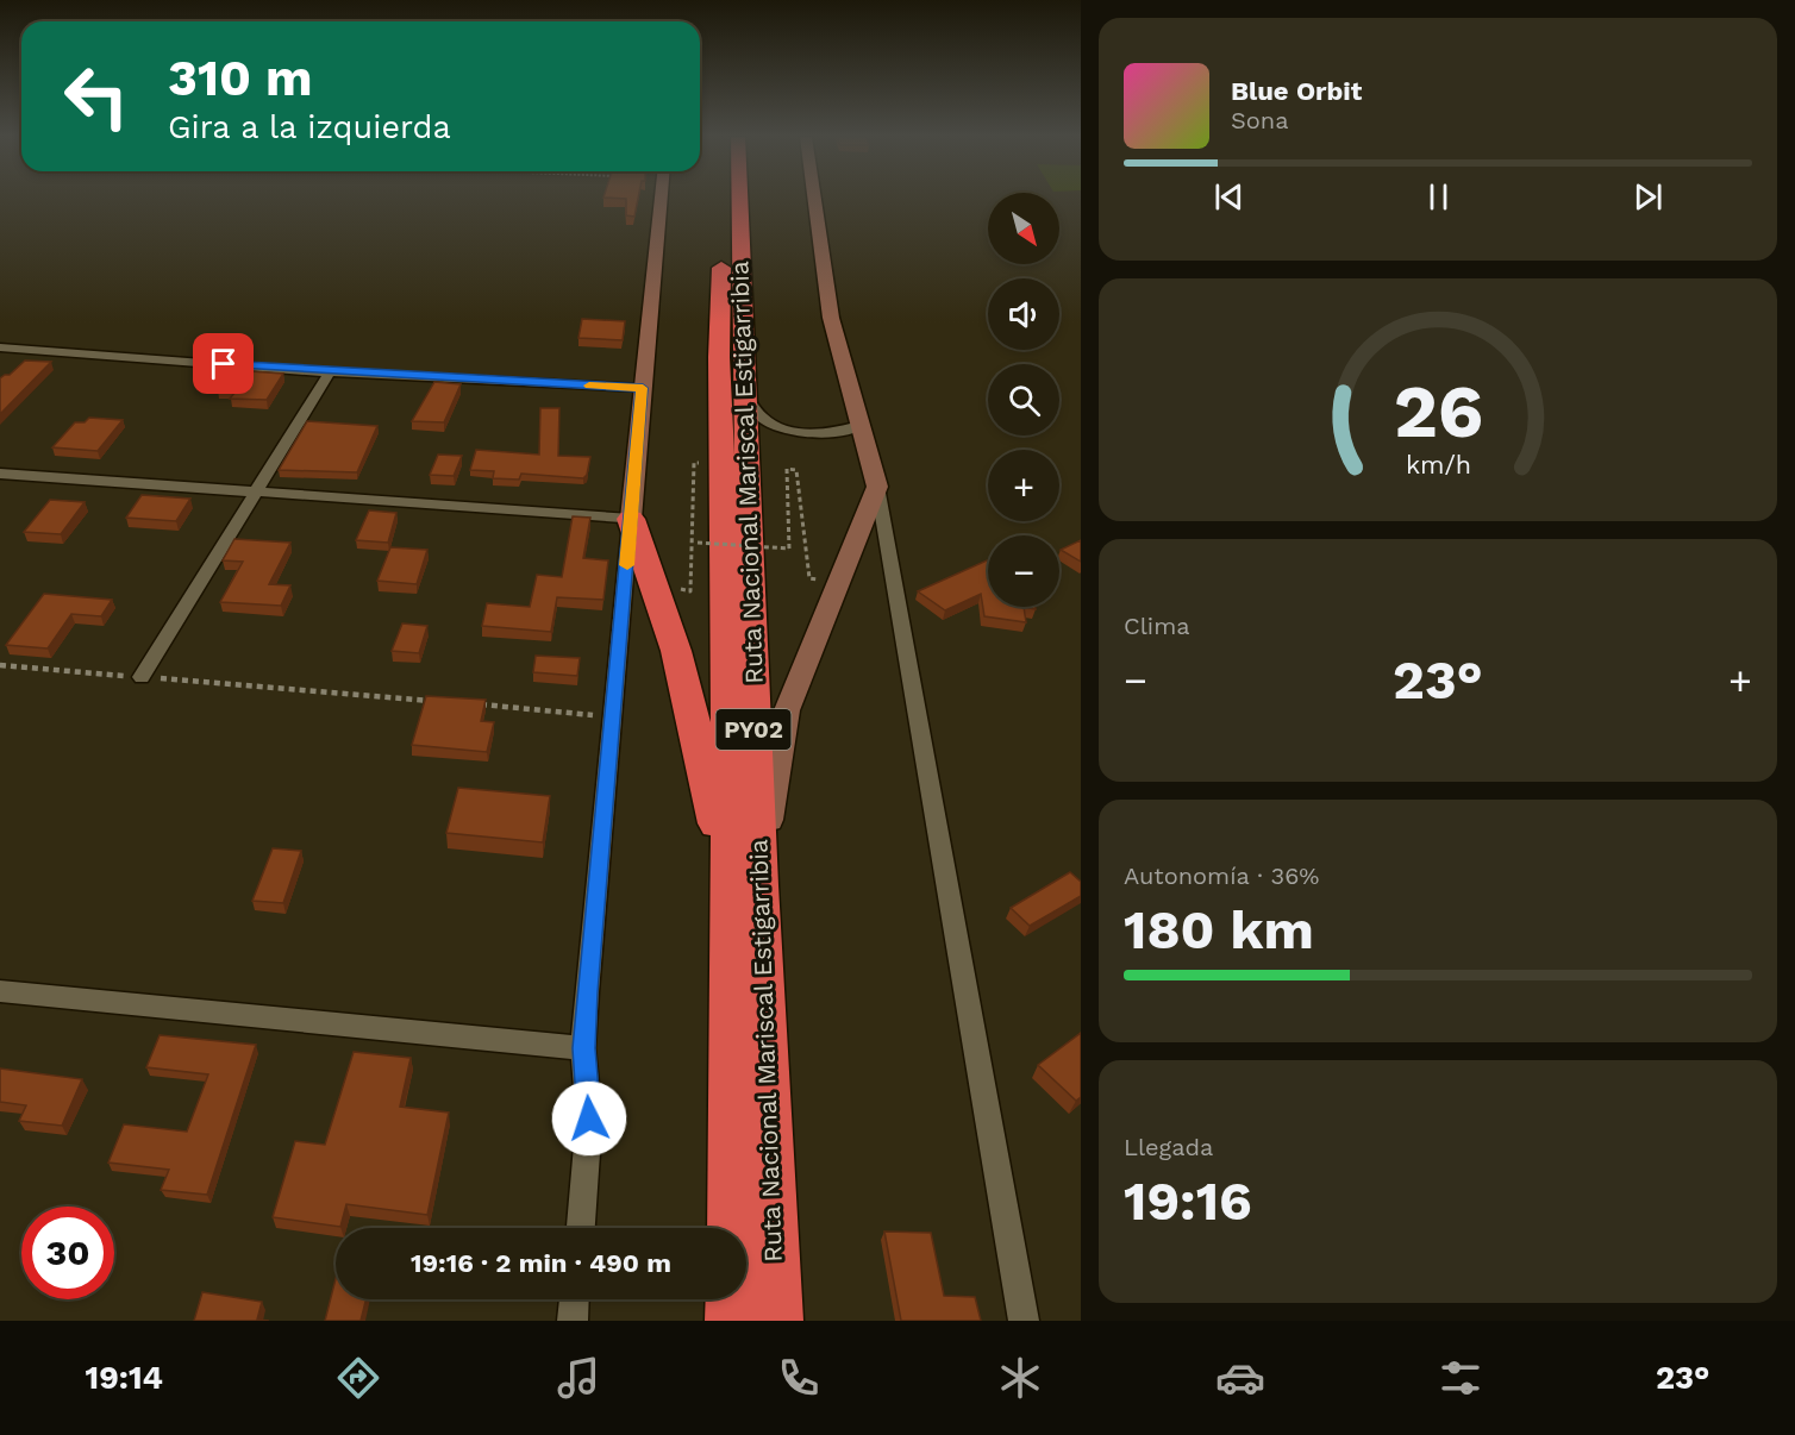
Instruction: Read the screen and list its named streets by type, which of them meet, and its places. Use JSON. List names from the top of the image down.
{
  "streets": {
    "highway": ["Ruta Nacional Mariscal Estigarribia", "PY02"]
  },
  "north": "bottom right",
  "page": {
    "turn": ["310 m", "Gira a la izquierda"],
    "song": ["Blue Orbit", "Sona"],
    "map_buttons": ["+", "−"],
    "tile": [
      "Clima",
      ["Autonomía · 36%", "180 km"],
      ["Llegada", "19:16"]
    ],
    "heat": ["−", "23°", "+"],
    "limit": "30",
    "trip": "19:16 · 2 min · 490 m",
    "tabs": ["19:14", "23°"],
    "gauge": ["26", "km/h"]
  }
}
